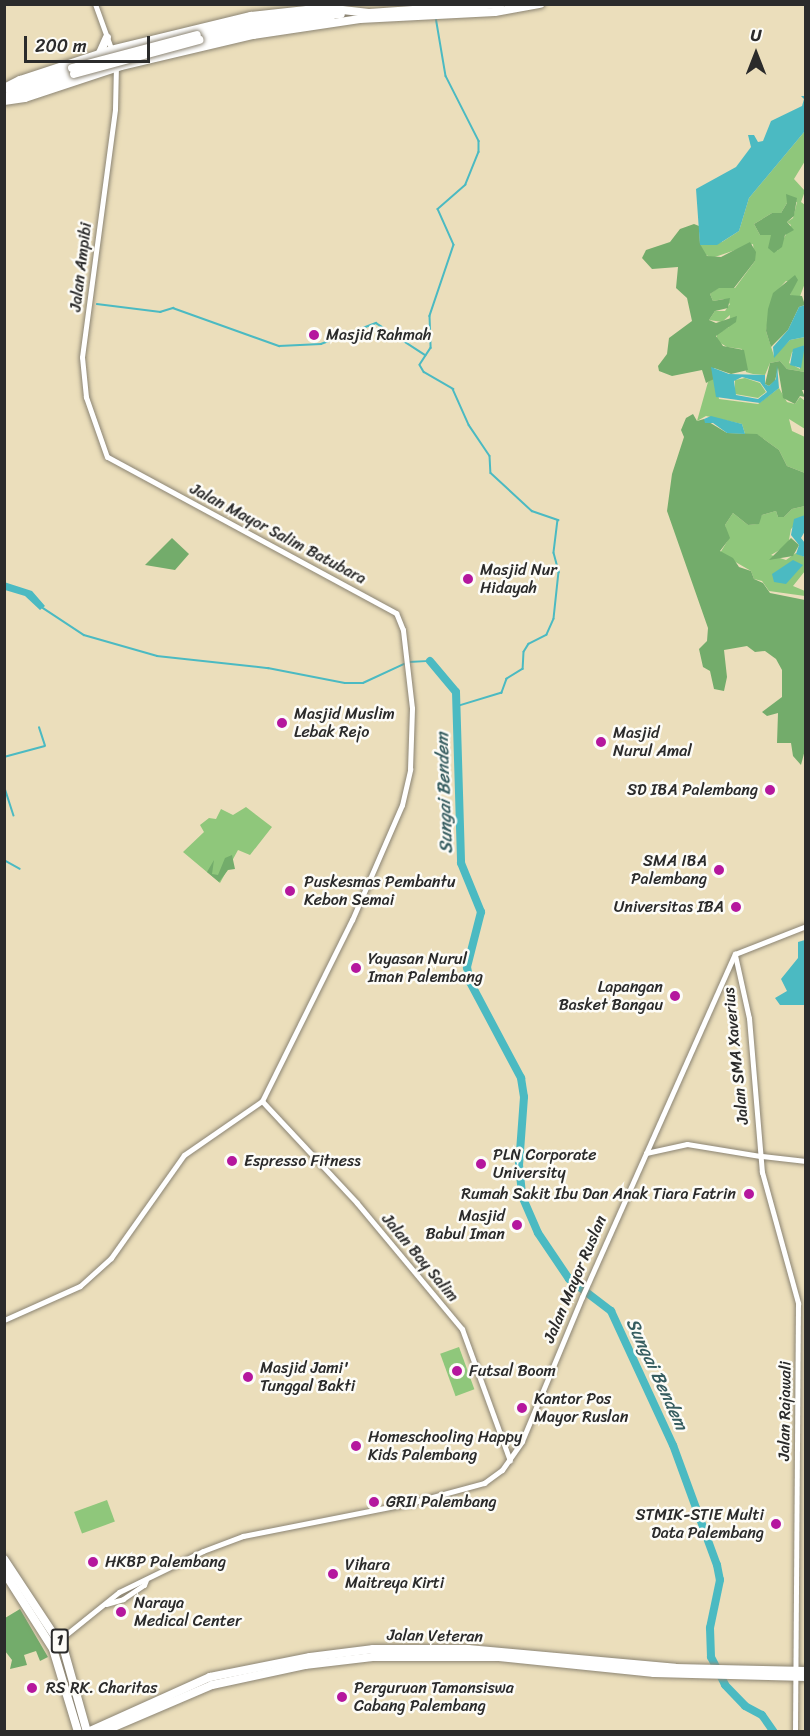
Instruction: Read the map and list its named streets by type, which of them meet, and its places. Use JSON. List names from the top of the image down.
{
  "streets": {
    "highway": ["Jalan Veteran", "1"],
    "street": [
      "Jalan Ampibi",
      "Jalan Mayor Salim Batubara",
      "Jalan SMA Xaverius",
      "Jalan Bay Salim",
      "Jalan Mayor Ruslan",
      "Jalan Rajawali"
    ]
  },
  "crossings": [
    ["Jalan Ampibi", "Jalan Mayor Salim Batubara"],
    ["Jalan Mayor Salim Batubara", "Jalan Bay Salim"],
    ["Jalan SMA Xaverius", "Jalan Mayor Ruslan"],
    ["Jalan SMA Xaverius", "Jalan Rajawali"],
    ["Jalan Bay Salim", "Jalan Mayor Ruslan"],
    ["Jalan Mayor Ruslan", "1"],
    ["Jalan Rajawali", "Jalan Veteran"],
    ["Jalan Veteran", "1"]
  ],
  "water": ["Sungai Bendem"],
  "places": [
    "Masjid Rahmah",
    "Masjid Nur Hidayah",
    "Masjid Muslim Lebak Rejo",
    "Masjid Nurul Amal",
    "SD IBA Palembang",
    "SMA IBA Palembang",
    "Puskesmas Pembantu Kebon Semai",
    "Universitas IBA",
    "Yayasan Nurul Iman Palembang",
    "Lapangan Basket Bangau",
    "Espresso Fitness",
    "PLN Corporate University",
    "Rumah Sakit Ibu Dan Anak Tiara Fatrin",
    "Masjid Babul Iman",
    "Futsal Boom",
    "Masjid Jami' Tunggal Bakti",
    "Kantor Pos Mayor Ruslan",
    "Homeschooling Happy Kids Palembang",
    "GRII Palembang",
    "STMIK-STIE Multi Data Palembang",
    "HKBP Palembang",
    "Vihara Maitreya Kirti",
    "Naraya Medical Center",
    "RS RK. Charitas",
    "Perguruan Tamansiswa Cabang Palembang"
  ],
  "scale_bar": "200 m",
  "north": "top"
}
